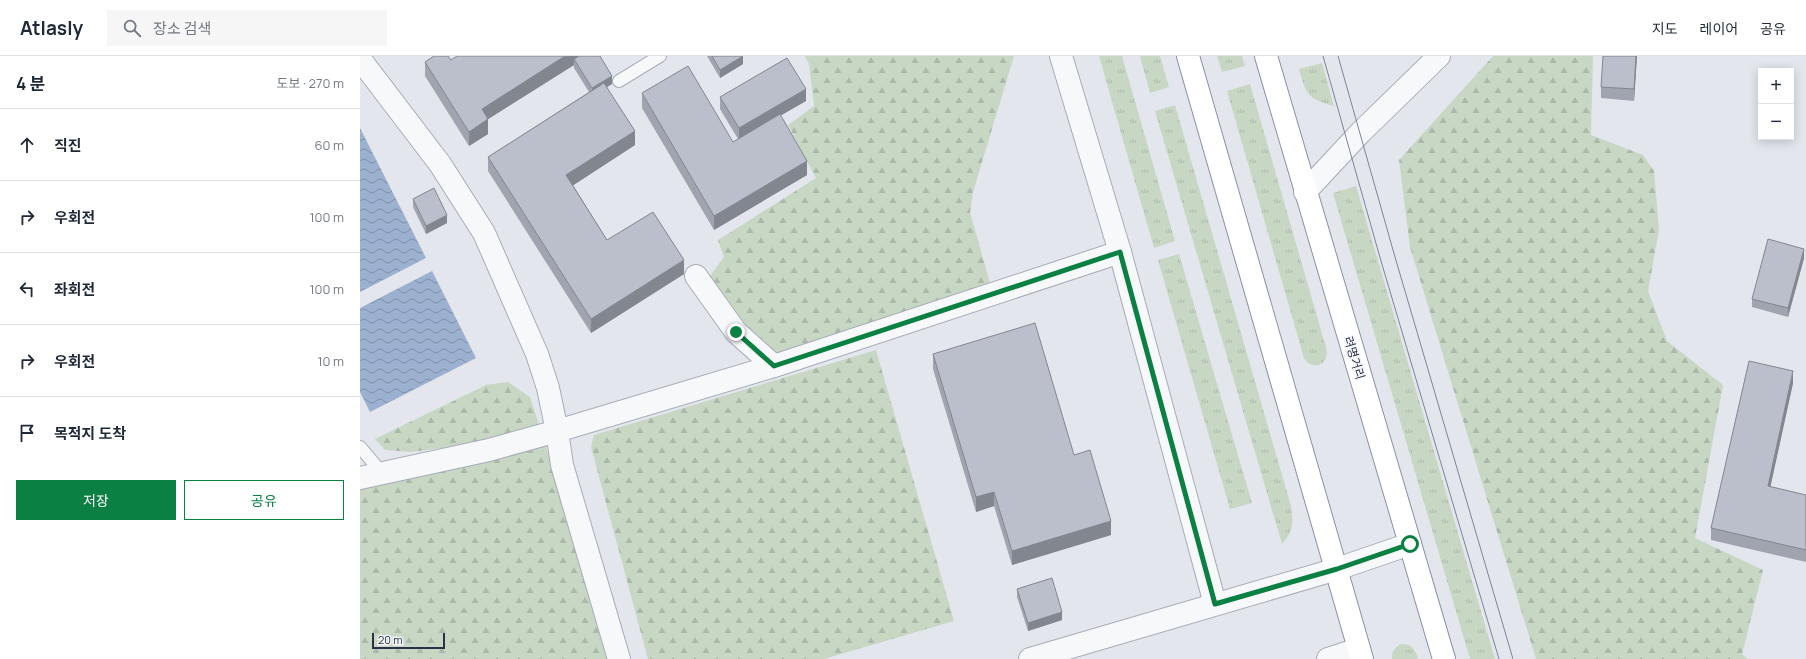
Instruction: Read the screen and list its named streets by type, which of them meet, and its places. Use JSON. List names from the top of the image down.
{
  "streets": {
    "highway": ["려명거리"]
  },
  "scale_bar": "20 m",
  "page": {
    "header": "Atlasly",
    "search": "장소 검색",
    "nav": ["지도", "레이어", "공유"],
    "heading": ["4 분", "도보 · 270 m"],
    "map_buttons": ["+", "−"],
    "list": [
      ["직진", "60 m"],
      ["우회전", "100 m"],
      ["좌회전", "100 m"],
      ["우회전", "10 m"],
      "목적지 도착"
    ],
    "buttons": ["저장", "공유"],
    "scale": "20 m"
  }
}
